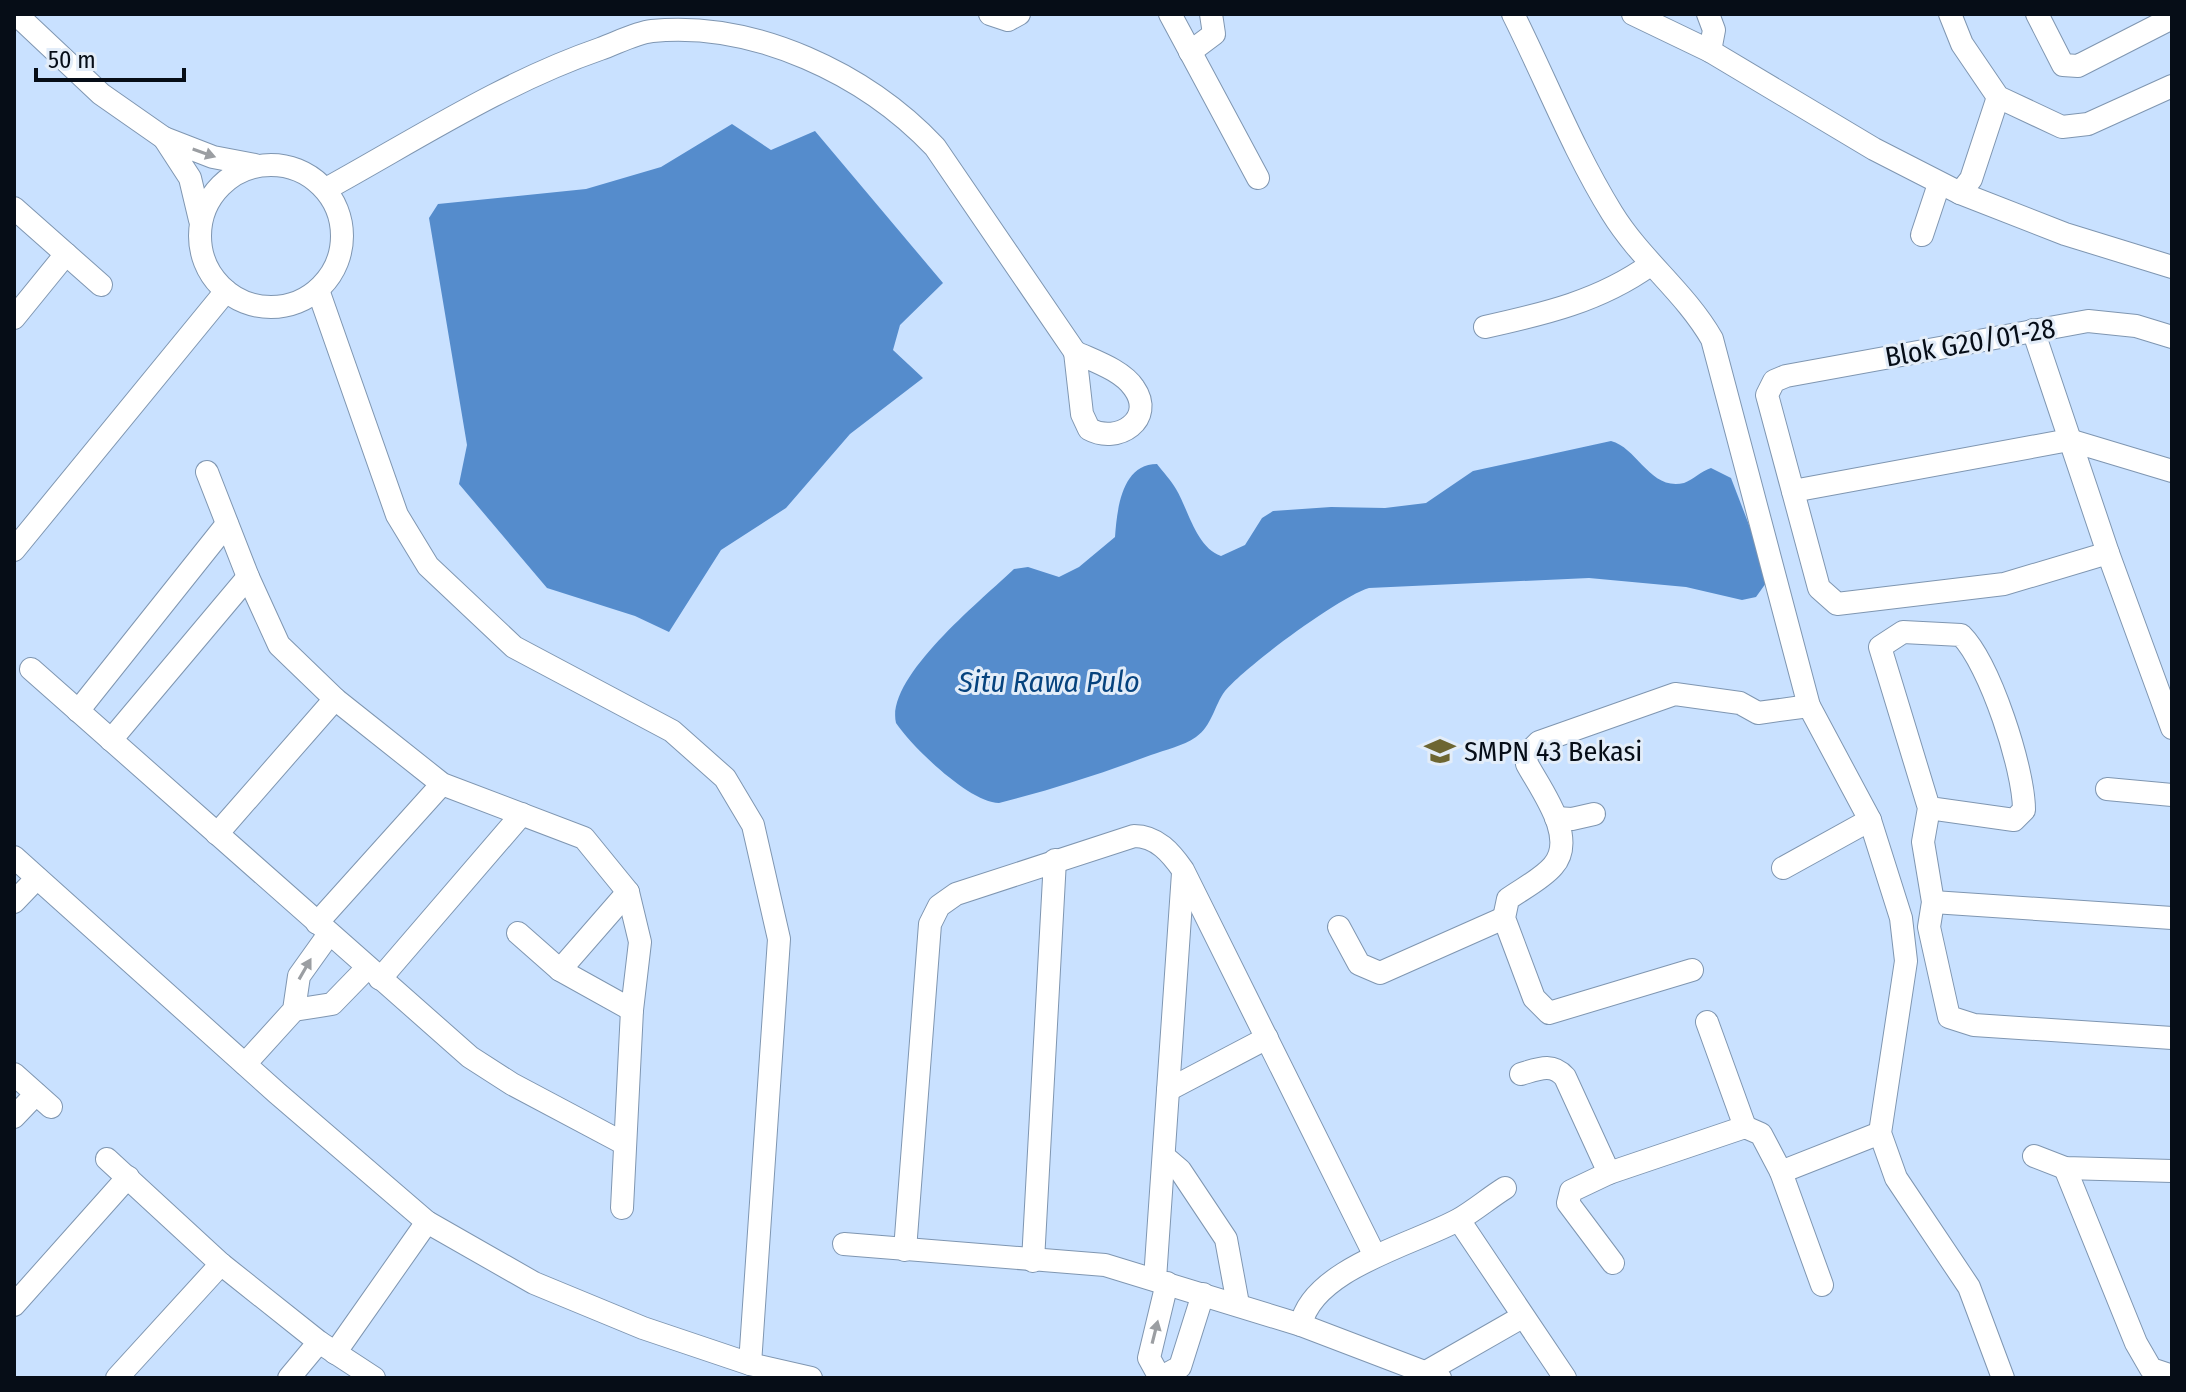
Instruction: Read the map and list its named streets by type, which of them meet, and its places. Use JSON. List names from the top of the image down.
{
  "streets": {
    "street": ["Blok G20/01-28"]
  },
  "water": ["Situ Rawa Pulo"],
  "places": {
    "school or university": ["SMPN 43 Bekasi"]
  },
  "scale_bar": "50 m"
}
